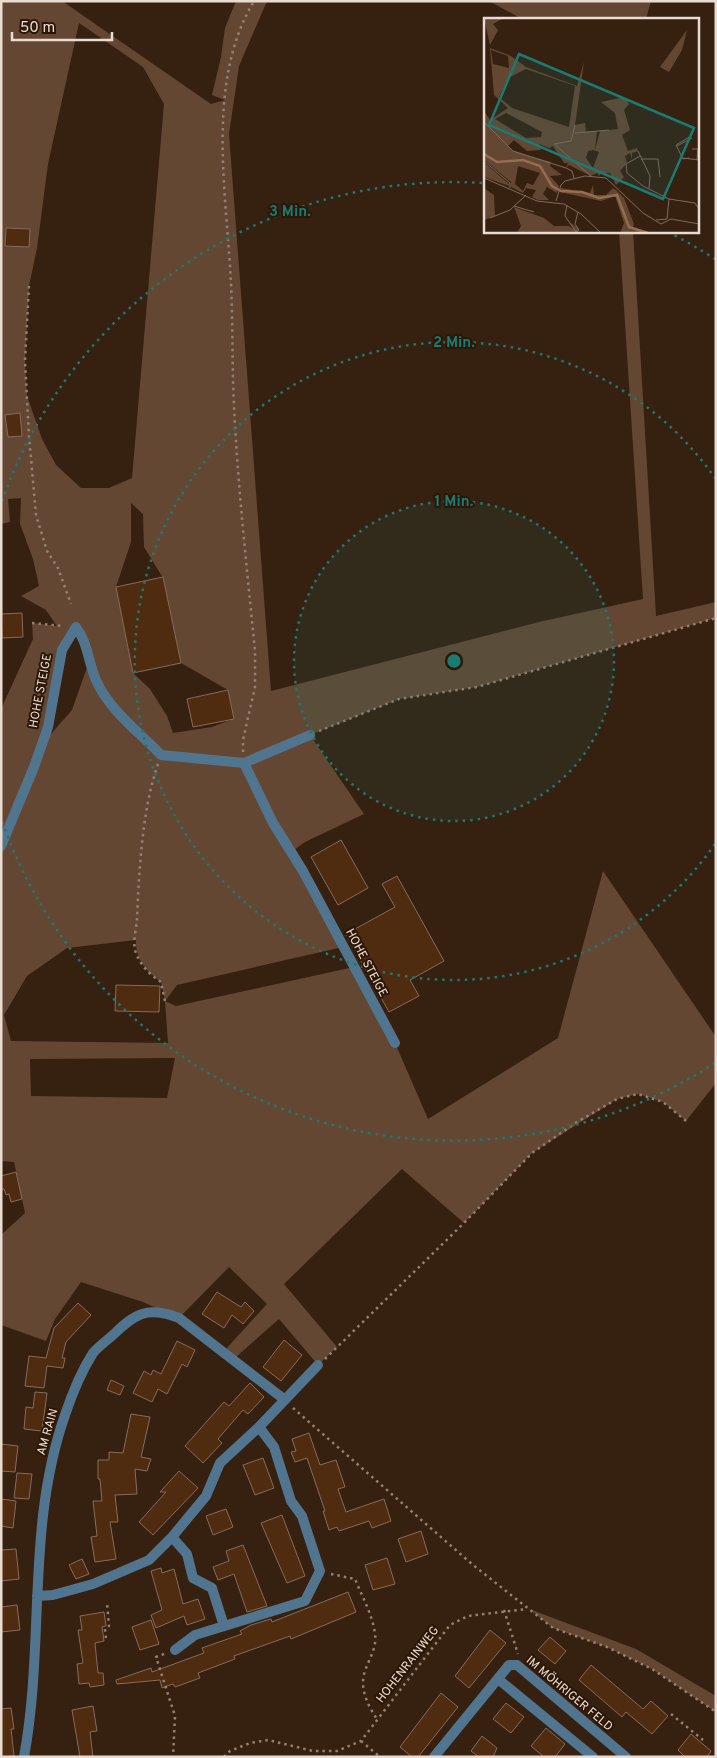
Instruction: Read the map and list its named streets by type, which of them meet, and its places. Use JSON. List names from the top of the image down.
{
  "streets": {
    "street": ["HOHE STEIGE", "AM RAIN", "IM MÖHRIGER FELD"],
    "path": ["HOHENRAINWEG"]
  },
  "scale_bar": "50 m",
  "rings": ["3 Min.", "2 Min.", "1 Min."]
}
